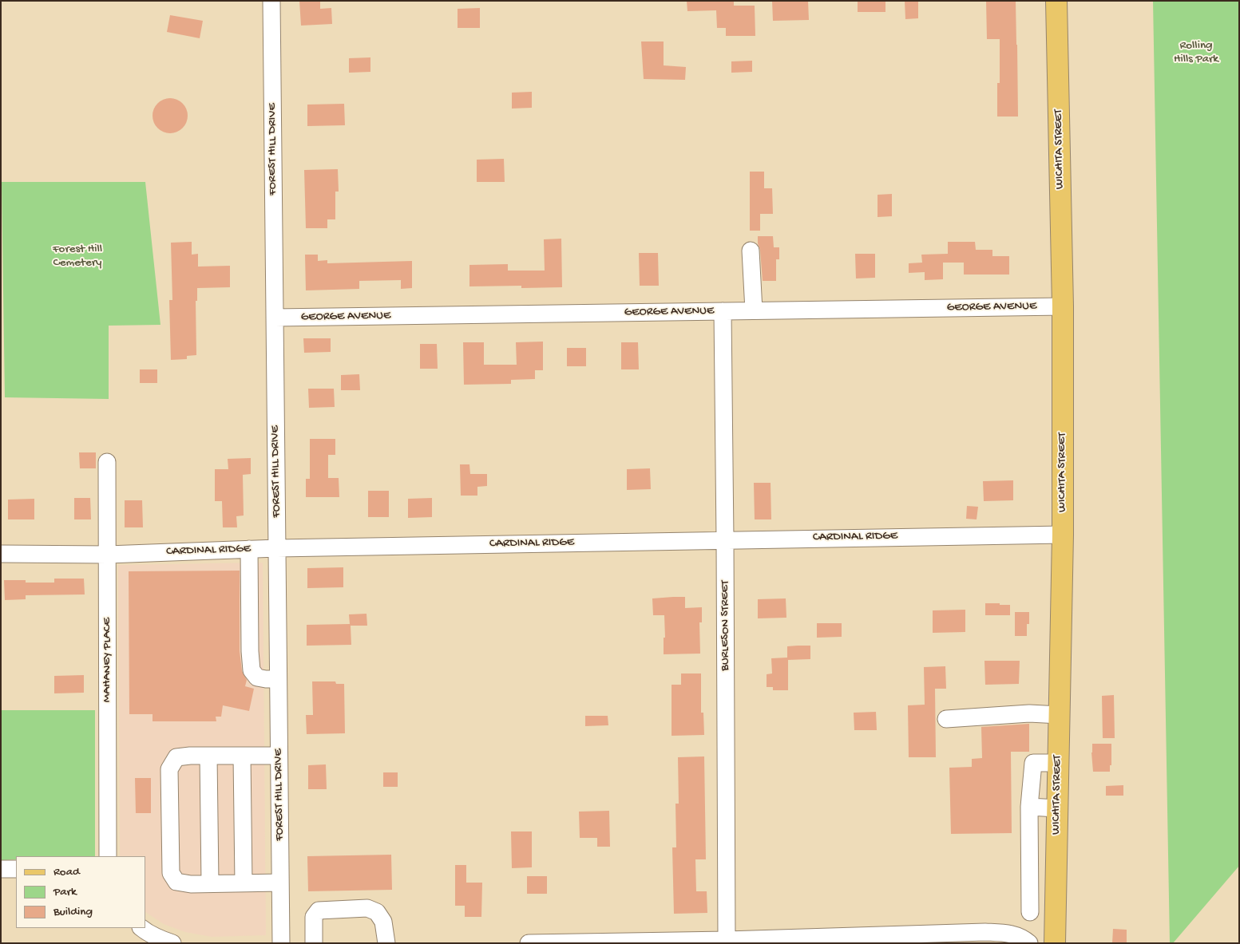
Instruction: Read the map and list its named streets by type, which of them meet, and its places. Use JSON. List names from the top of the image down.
{
  "streets": {
    "main road": ["WICHITA STREET"],
    "street": [
      "FOREST HILL DRIVE",
      "GEORGE AVENUE",
      "CARDINAL RIDGE",
      "BURLESON STREET",
      "MAHANEY PLACE"
    ]
  },
  "crossings": [
    ["FOREST HILL DRIVE", "GEORGE AVENUE"],
    ["FOREST HILL DRIVE", "CARDINAL RIDGE"],
    ["WICHITA STREET", "GEORGE AVENUE"],
    ["WICHITA STREET", "CARDINAL RIDGE"],
    ["GEORGE AVENUE", "BURLESON STREET"],
    ["CARDINAL RIDGE", "BURLESON STREET"],
    ["CARDINAL RIDGE", "MAHANEY PLACE"]
  ],
  "parks": ["Rolling Hills Park", "Forest Hill Cemetery"],
  "legend": ["Road", "Park", "Building"]
}
